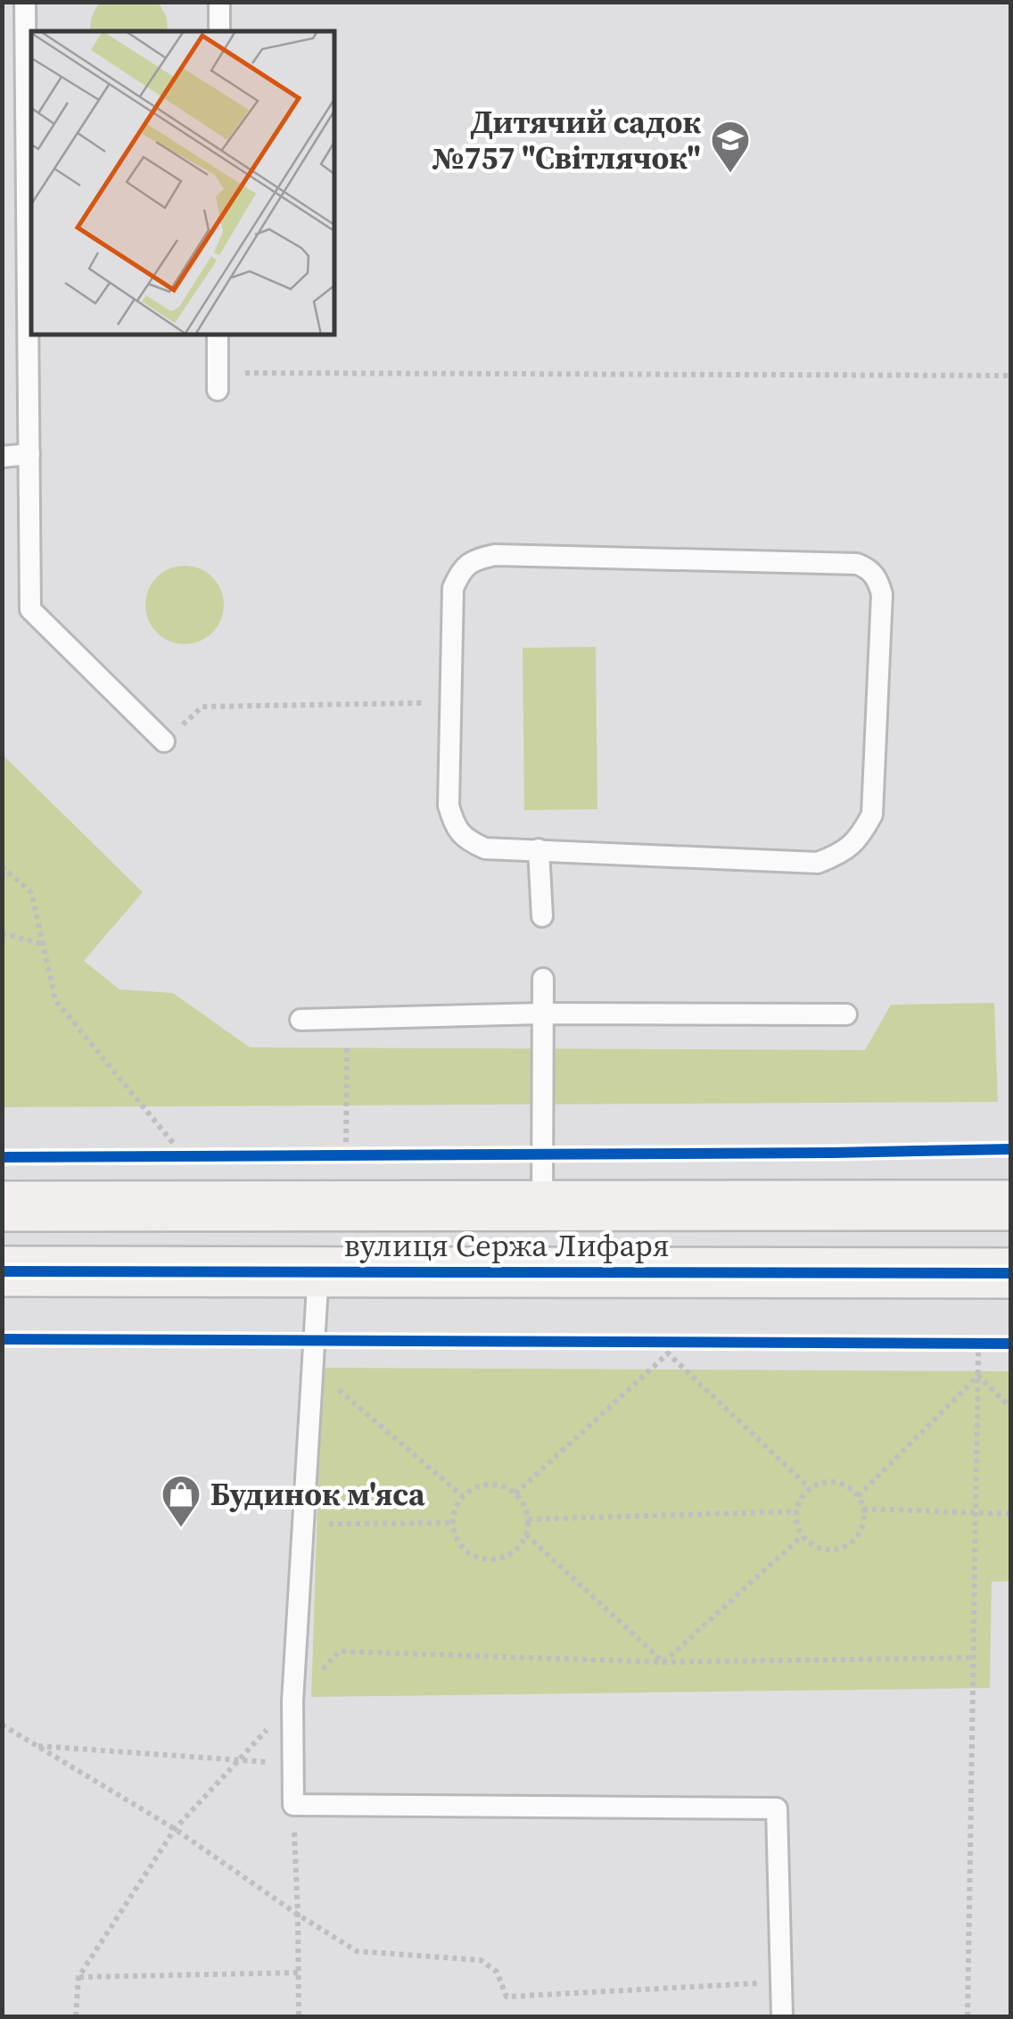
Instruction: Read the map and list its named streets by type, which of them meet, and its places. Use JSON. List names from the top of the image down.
{
  "streets": {
    "street": ["вулиця Сержа Лифаря"]
  },
  "places": {
    "school or university": ["Дитячий садок №757 \"Світлячок\""],
    "shop": ["Будинок м'яса"]
  }
}
